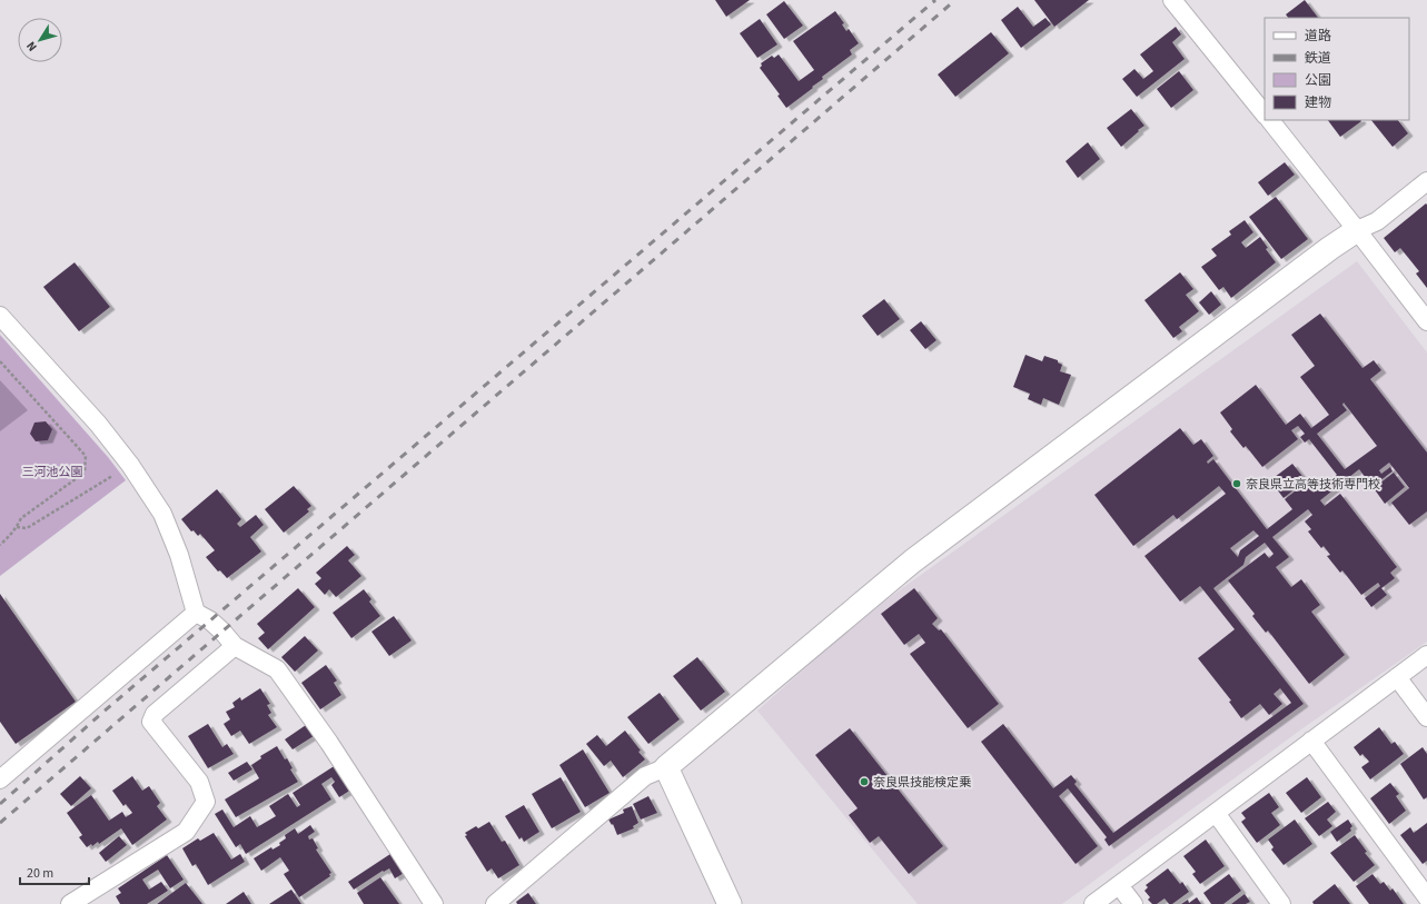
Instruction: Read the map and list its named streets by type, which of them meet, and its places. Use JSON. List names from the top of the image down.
{
  "parks": ["三河池公園"],
  "places": ["奈良県立高等技術専門校", "奈良県技能検定乗"],
  "legend": [
    "道路",
    "鉄道",
    "公園",
    "建物"
  ],
  "scale_bar": "20 m",
  "north": "bottom left"
}
